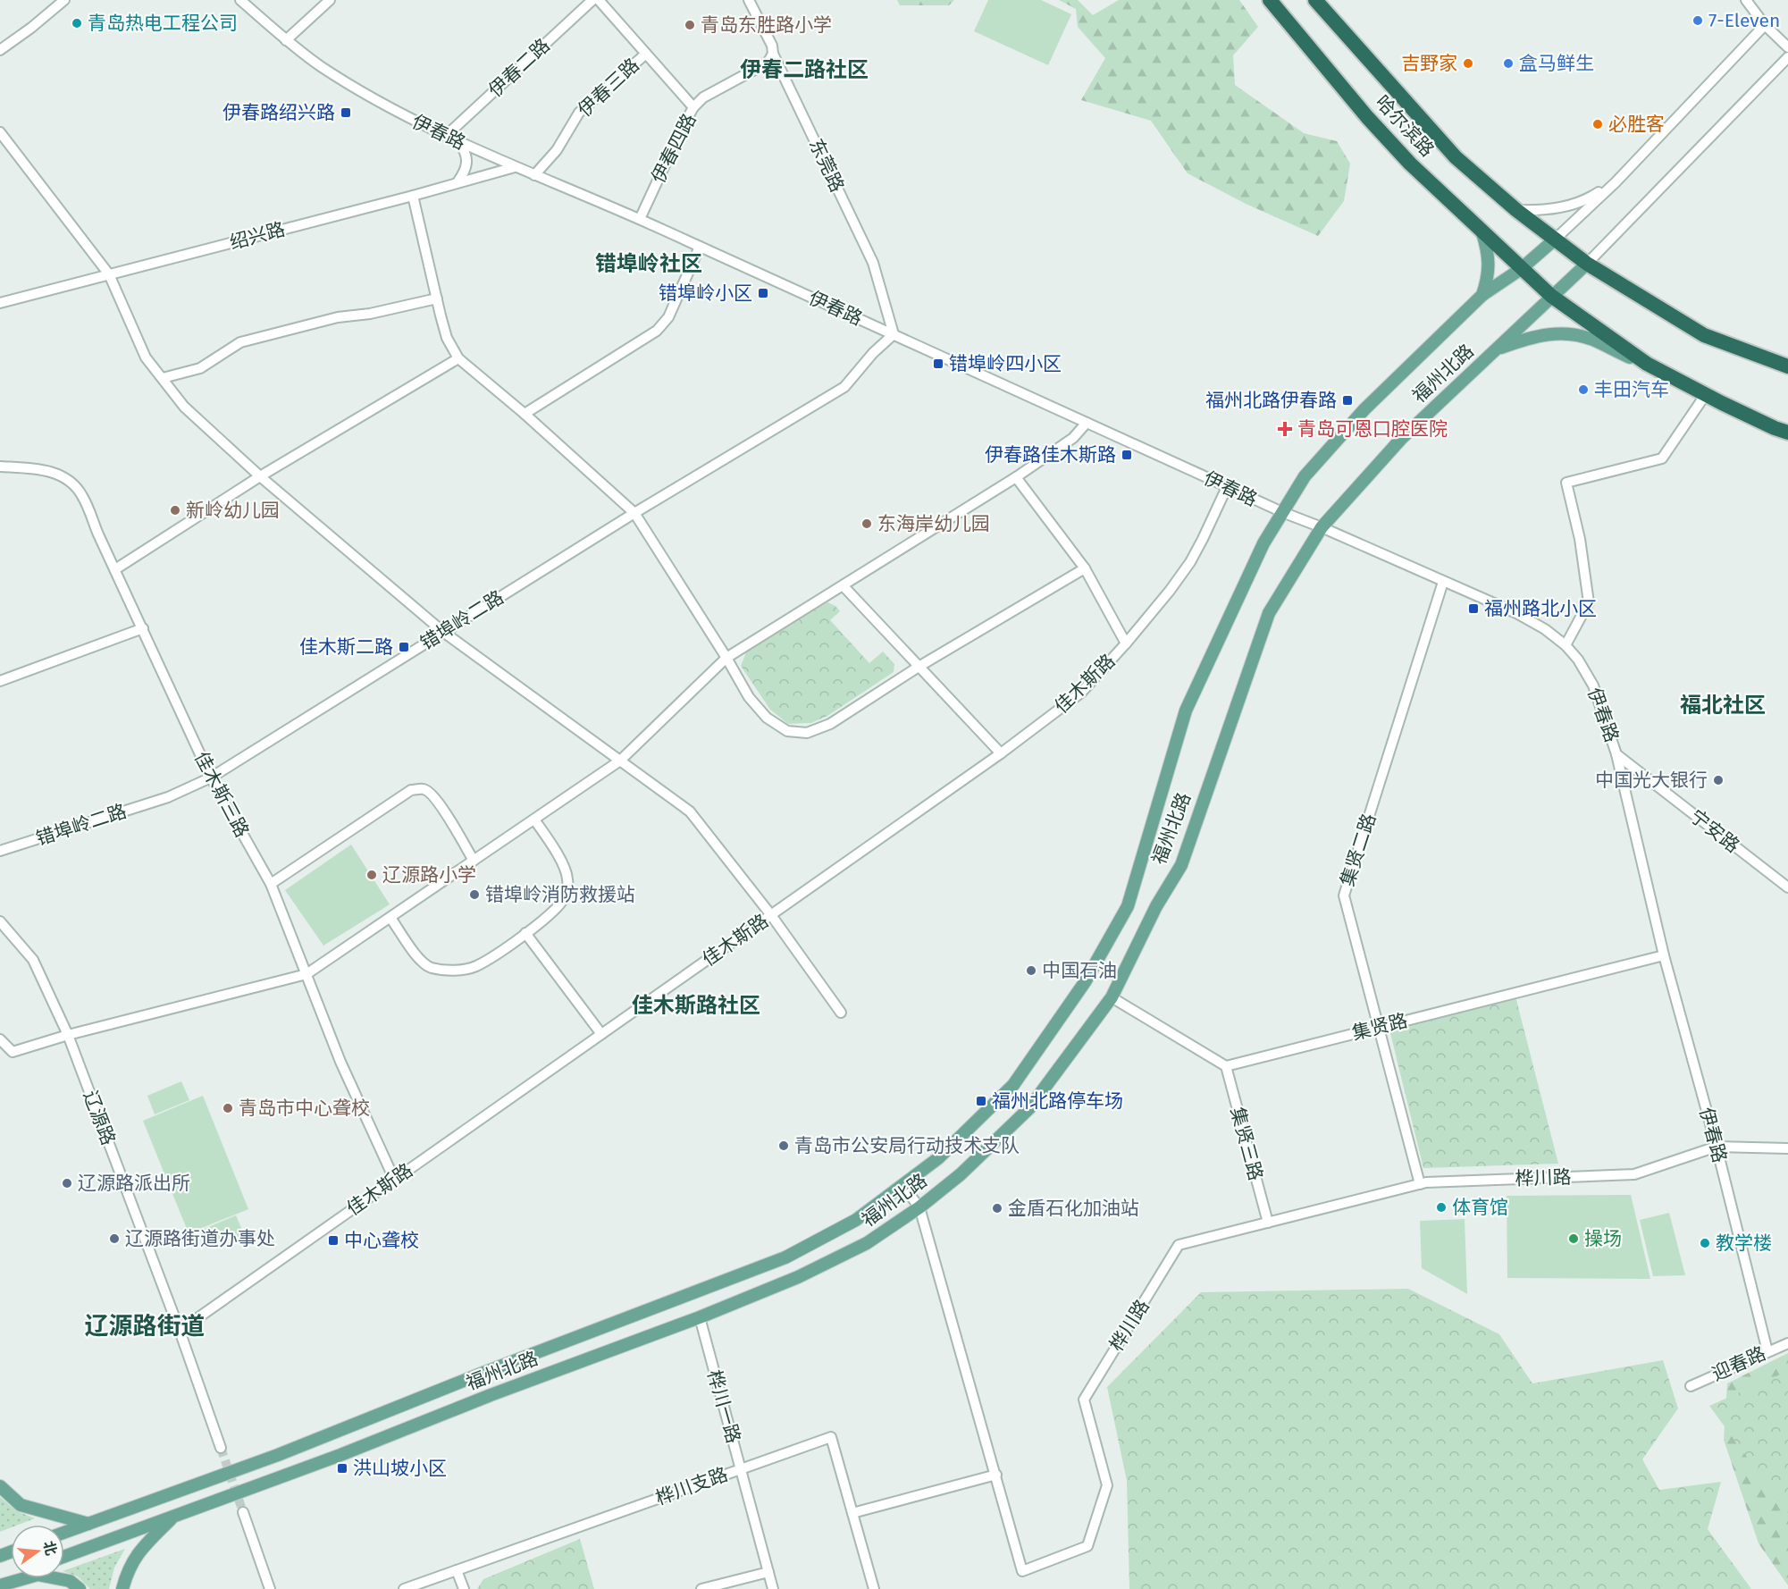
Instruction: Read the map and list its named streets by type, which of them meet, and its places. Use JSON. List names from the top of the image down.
{
  "streets": {
    "highway": ["哈尔滨路"],
    "main road": ["福州北路"],
    "street": [
      "伊春二路",
      "伊春三路",
      "伊春路",
      "伊春四路",
      "东莞路",
      "绍兴路",
      "错埠岭二路",
      "佳木斯路",
      "佳木斯三路",
      "宁安路",
      "集贤二路",
      "集贤路",
      "辽源路",
      "集贤三路",
      "桦川路",
      "迎春路",
      "桦川一路",
      "桦川支路"
    ]
  },
  "crossings": [
    ["伊春二路", "伊春路"],
    ["伊春三路", "伊春路"],
    ["哈尔滨路", "福州北路"],
    ["伊春路", "伊春四路"],
    ["伊春路", "东莞路"],
    ["伊春路", "绍兴路"],
    ["伊春路", "福州北路"],
    ["伊春路", "错埠岭二路"],
    ["伊春路", "佳木斯路"],
    ["伊春路", "宁安路"],
    ["伊春路", "集贤二路"],
    ["伊春路", "集贤路"],
    ["伊春路", "桦川路"],
    ["伊春路", "迎春路"],
    ["伊春四路", "东莞路"],
    ["东莞路", "错埠岭二路"],
    ["福州北路", "桦川路"],
    ["福州北路", "桦川一路"],
    ["错埠岭二路", "佳木斯三路"],
    ["佳木斯路", "佳木斯三路"],
    ["佳木斯路", "辽源路"],
    ["集贤二路", "集贤路"],
    ["集贤二路", "桦川路"],
    ["集贤路", "集贤三路"],
    ["集贤三路", "桦川路"],
    ["桦川一路", "桦川支路"]
  ],
  "districts": [
    "伊春二路社区",
    "错埠岭社区",
    "福北社区",
    "佳木斯路社区",
    "辽源路街道"
  ],
  "places": {
    "other": [
      "7-Eleven",
      "青岛热电工程公司",
      "青岛东胜路小学",
      "吉野家",
      "盒马鲜生",
      "必胜客",
      "丰田汽车",
      "新岭幼儿园",
      "东海岸幼儿园",
      "中国光大银行",
      "辽源路小学",
      "错埠岭消防救援站",
      "中国石油",
      "青岛市中心聋校",
      "青岛市公安局行动技术支队",
      "辽源路派出所",
      "体育馆",
      "金盾石化加油站",
      "辽源路街道办事处",
      "操场",
      "教学楼"
    ],
    "transit": [
      "伊春路绍兴路",
      "错埠岭小区",
      "错埠岭四小区",
      "福州北路伊春路",
      "伊春路佳木斯路",
      "福州路北小区",
      "佳木斯二路",
      "福州北路停车场",
      "中心聋校",
      "洪山坡小区"
    ],
    "health": ["青岛可恩口腔医院"]
  },
  "north": "right"
}
